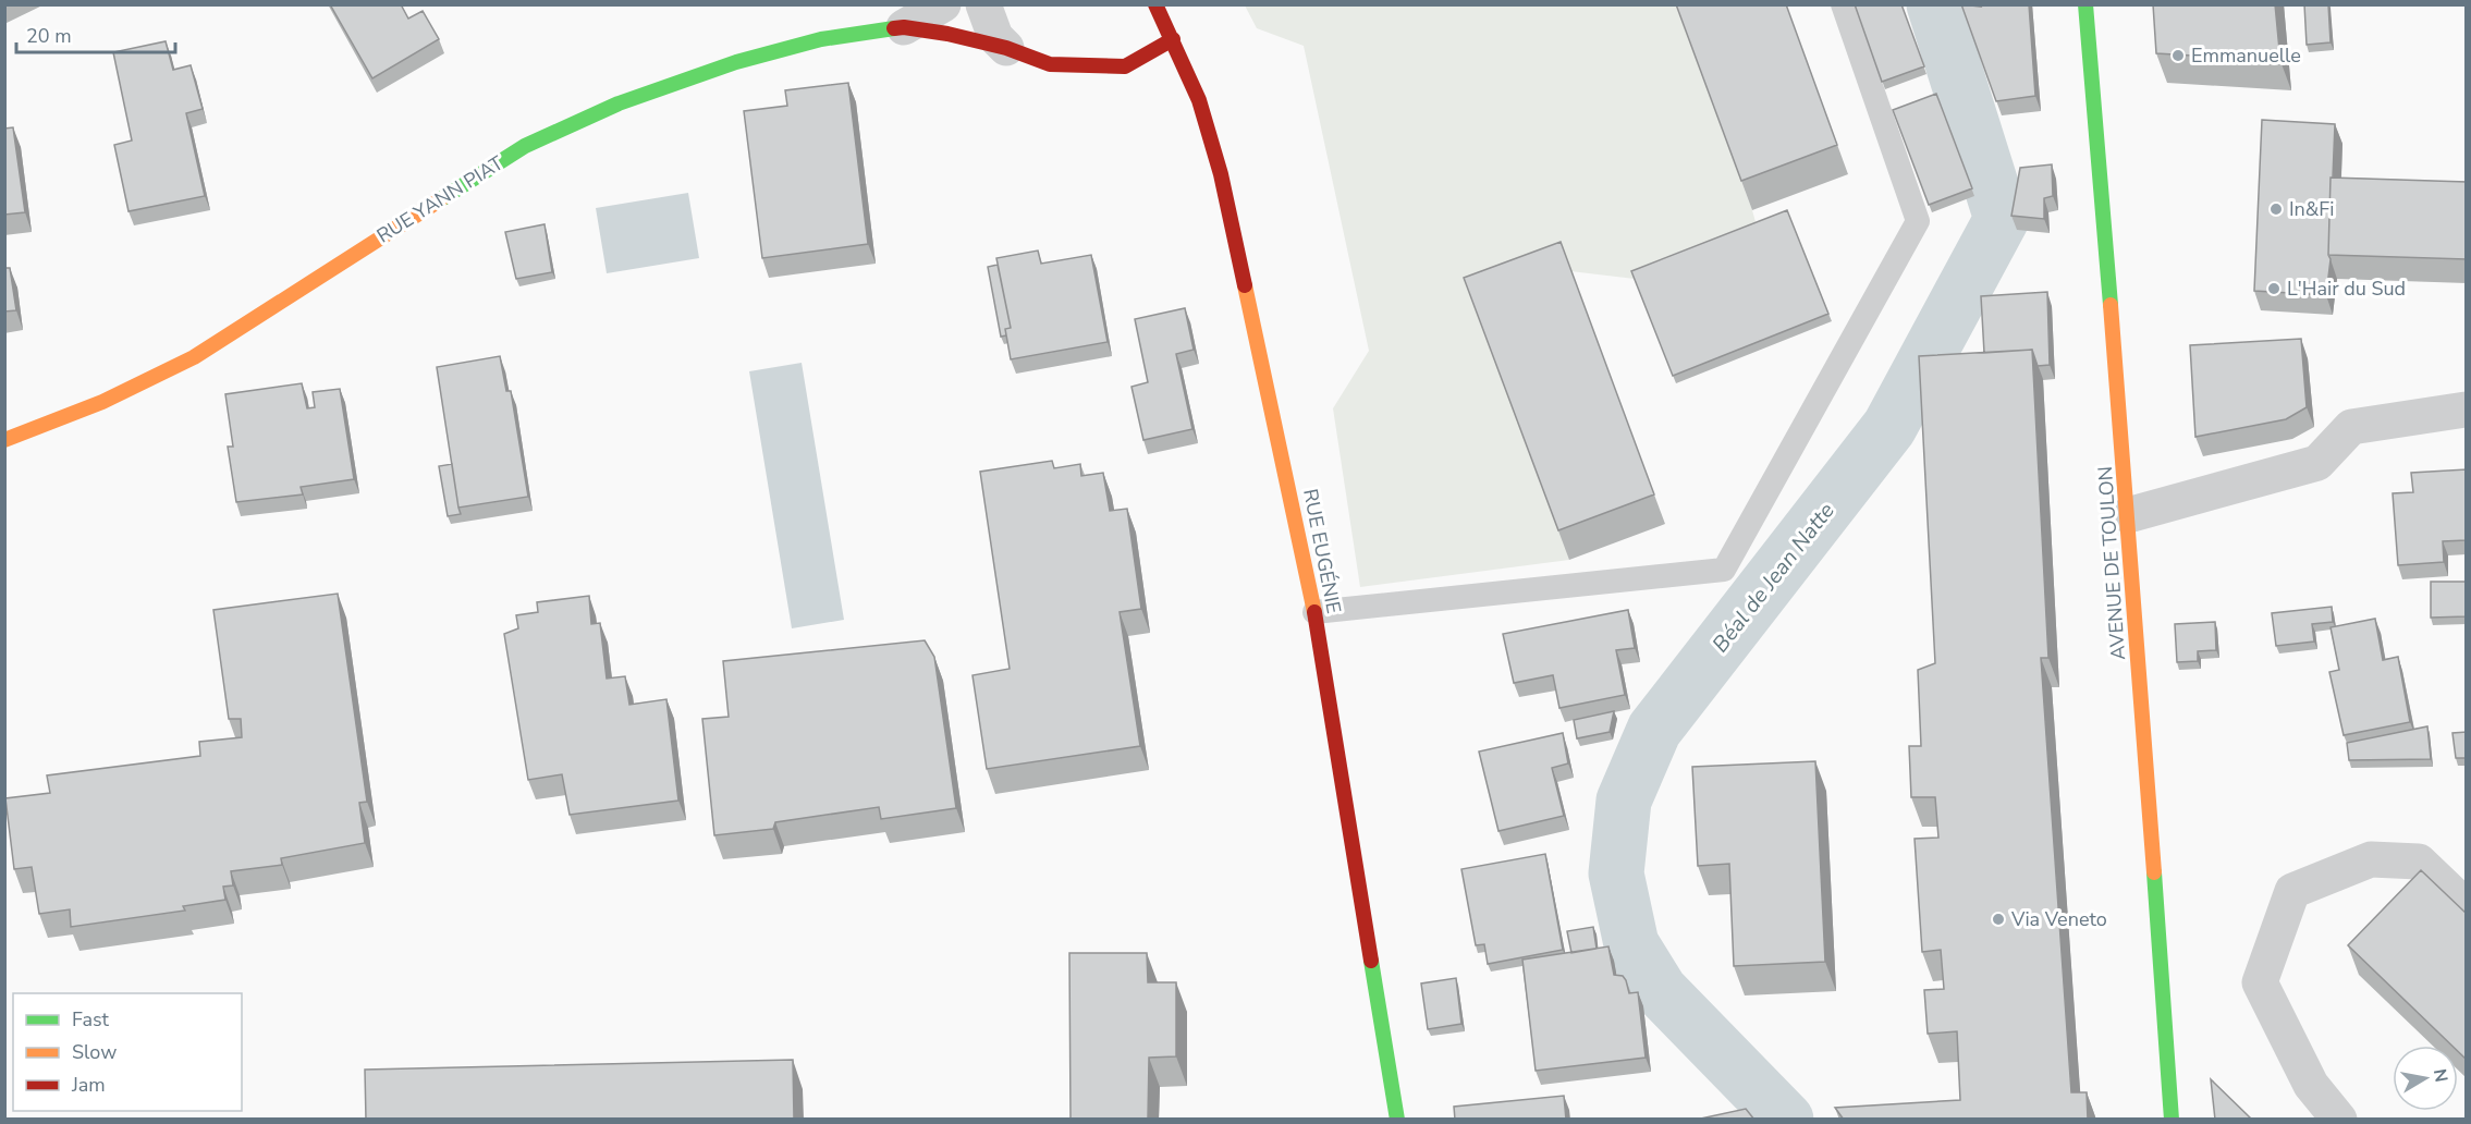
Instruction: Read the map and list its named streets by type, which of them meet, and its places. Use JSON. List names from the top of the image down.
{
  "streets": {
    "street": ["RUE YANN PIAT", "RUE EUGÉNIE", "AVENUE DE TOULON"]
  },
  "crossings": [
    ["RUE YANN PIAT", "RUE EUGÉNIE"]
  ],
  "water": ["Béal de Jean Natte"],
  "places": [
    "Emmanuelle",
    "In&Fi",
    "L'Hair du Sud",
    "Via Veneto"
  ],
  "legend": ["Fast", "Slow", "Jam"],
  "scale_bar": "20 m",
  "north": "right"
}
